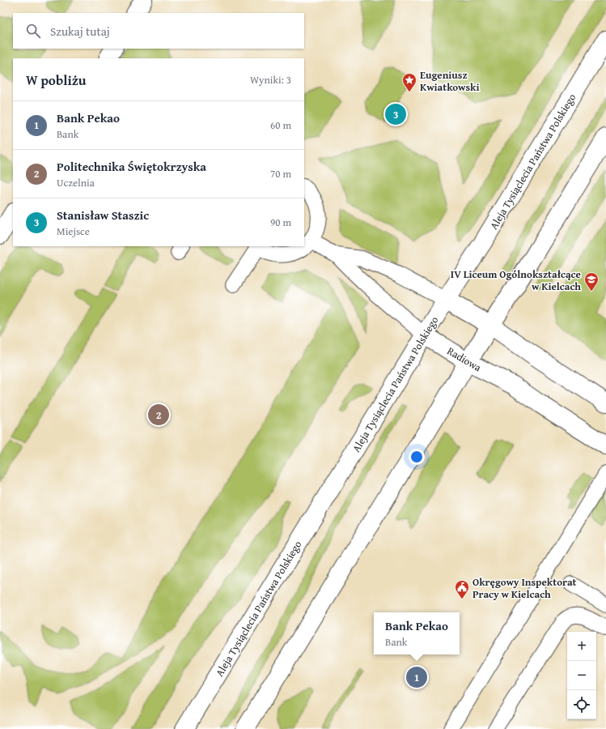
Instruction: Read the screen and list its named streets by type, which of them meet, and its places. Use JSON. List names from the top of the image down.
{
  "streets": {
    "street": ["Aleja Tysiąclecia Państwa Polskiego", "Radiowa"]
  },
  "crossings": [
    ["Aleja Tysiąclecia Państwa Polskiego", "Radiowa"]
  ],
  "places": {
    "place": ["Eugeniusz Kwiatkowski"],
    "school or university": ["IV Liceum Ogólnokształcące w Kielcach"],
    "public building": ["Okręgowy Inspektorat Pracy w Kielcach"]
  },
  "page": {
    "search": "Szukaj tutaj",
    "heading": ["W pobliżu", "Wyniki: 3"],
    "list": [
      {
        "mark": "1",
        "name": "Bank Pekao",
        "note": "Bank",
        "value": "60 m"
      },
      {
        "mark": "2",
        "name": "Politechnika Świętokrzyska",
        "note": "Uczelnia",
        "value": "70 m"
      },
      {
        "mark": "3",
        "name": "Stanisław Staszic",
        "note": "Miejsce",
        "value": "90 m"
      }
    ],
    "pins": ["3", "2", "1"],
    "popup": ["Bank Pekao", "Bank"],
    "map_buttons": ["+", "−"]
  }
}
